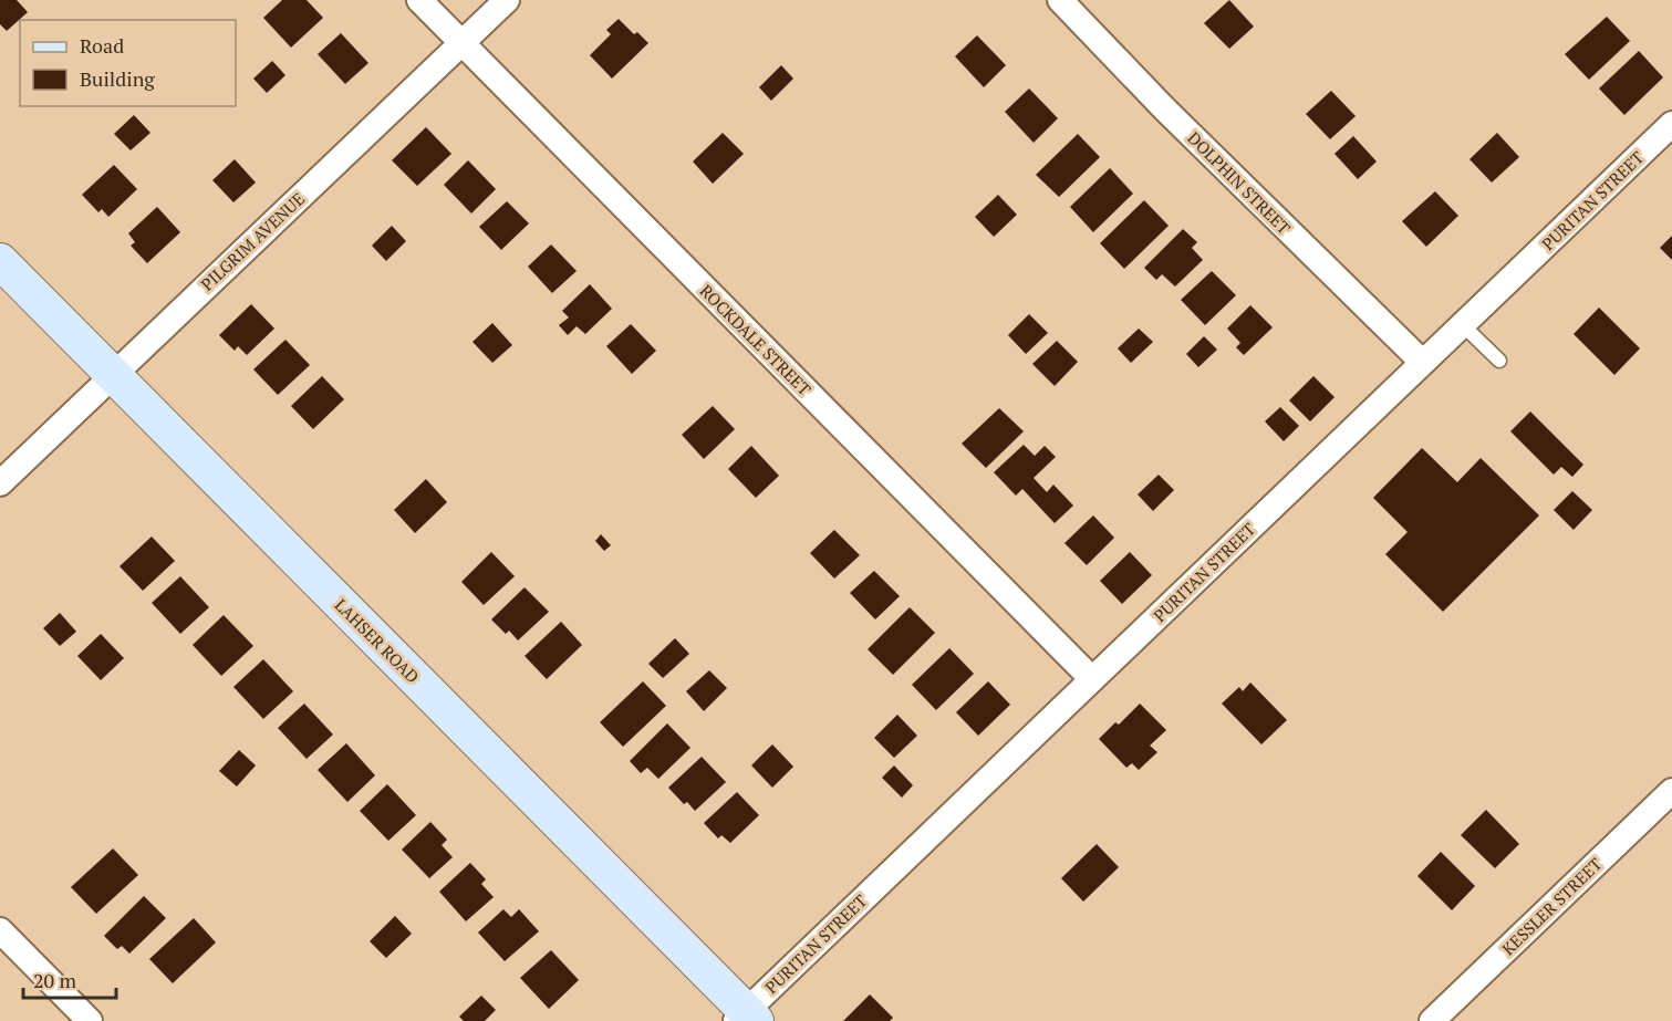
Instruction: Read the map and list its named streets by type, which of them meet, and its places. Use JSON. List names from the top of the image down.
{
  "streets": {
    "main road": ["LAHSER ROAD"],
    "street": [
      "DOLPHIN STREET",
      "PURITAN STREET",
      "PILGRIM AVENUE",
      "ROCKDALE STREET",
      "KESSLER STREET"
    ]
  },
  "crossings": [
    ["DOLPHIN STREET", "PURITAN STREET"],
    ["PURITAN STREET", "ROCKDALE STREET"],
    ["PURITAN STREET", "LAHSER ROAD"],
    ["PILGRIM AVENUE", "ROCKDALE STREET"],
    ["PILGRIM AVENUE", "LAHSER ROAD"]
  ],
  "legend": ["Road", "Building"],
  "scale_bar": "20 m"
}
